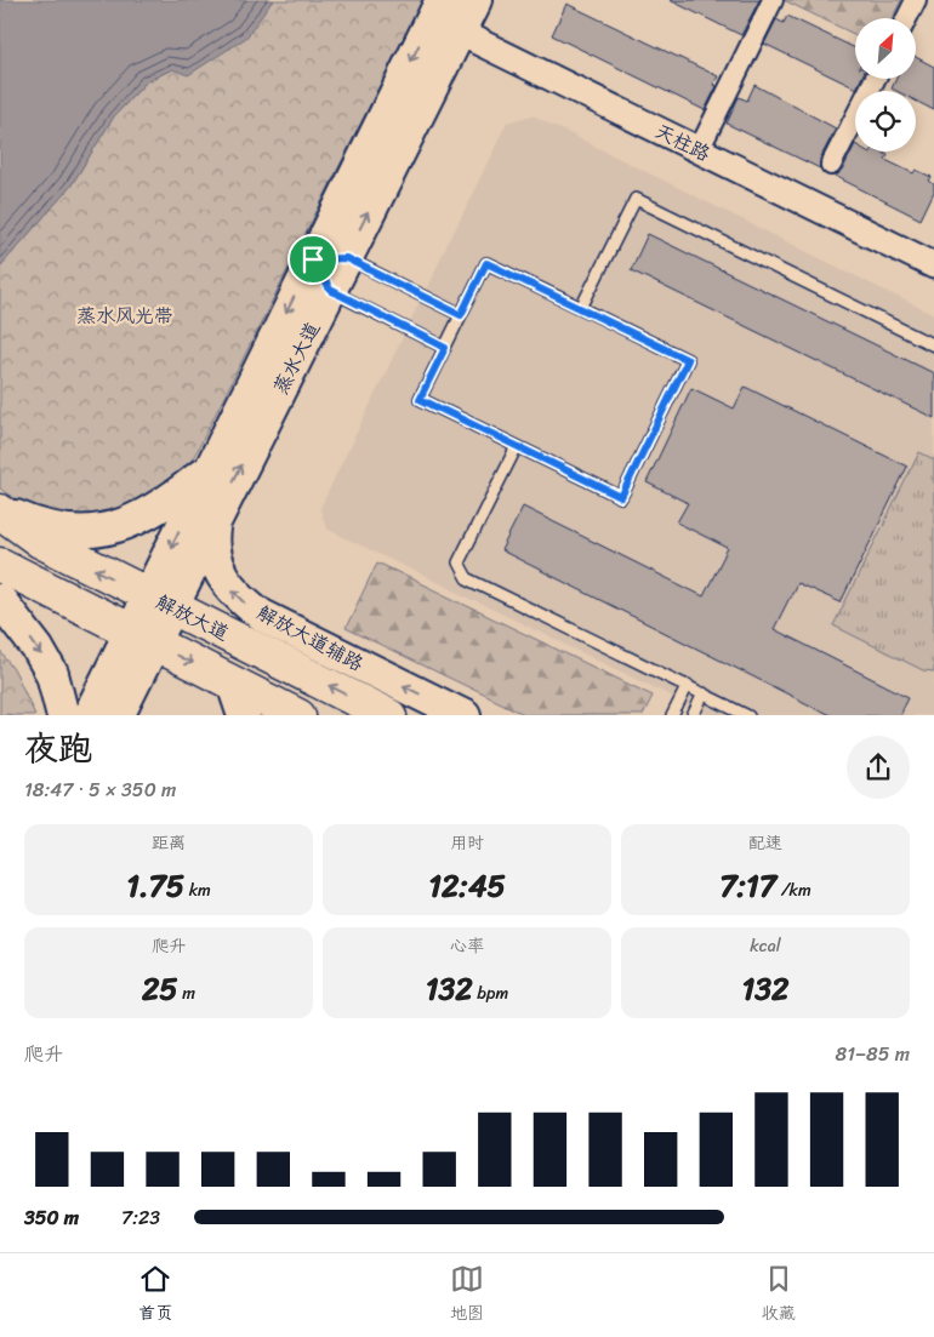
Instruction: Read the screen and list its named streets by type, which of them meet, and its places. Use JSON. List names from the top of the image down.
{
  "streets": {
    "highway": ["解放大道"],
    "main road": ["蒸水大道", "解放大道辅路"],
    "street": ["天柱路"]
  },
  "crossings": [
    ["天柱路", "蒸水大道"],
    ["蒸水大道", "解放大道"],
    ["蒸水大道", "解放大道辅路"]
  ],
  "parks": ["蒸水风光带"],
  "north": "top right",
  "page": {
    "heading": ["夜跑", "18:47 · 5 × 350 m"],
    "stats": [
      ["距离", "1.75 km"],
      ["用时", "12:45"],
      ["配速", "7:17 /km"],
      ["爬升", "25 m"],
      ["心率", "132 bpm"],
      ["kcal", "132"]
    ],
    "chart": ["爬升", "81–85 m"],
    "list": [
      {
        "name": "350 m",
        "note": "7:23"
      }
    ],
    "tabs": ["首页", "地图", "收藏"]
  }
}
